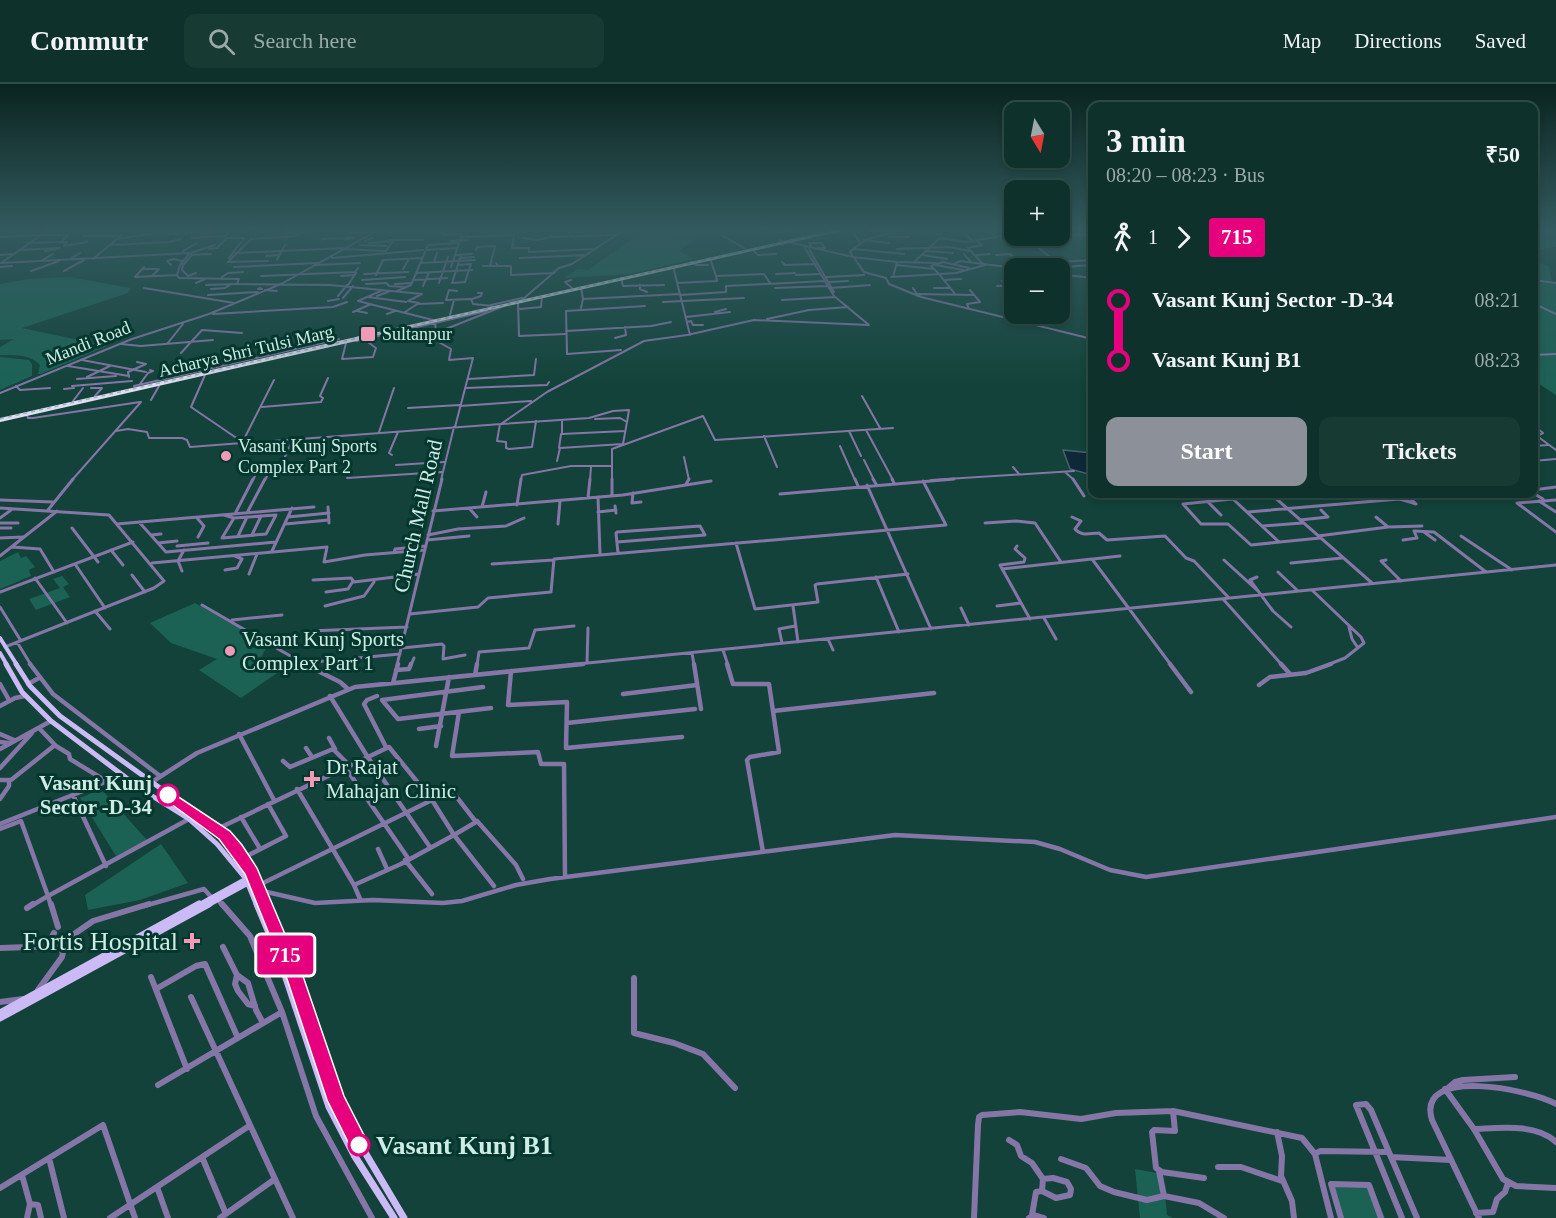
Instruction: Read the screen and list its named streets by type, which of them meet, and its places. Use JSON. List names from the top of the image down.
{
  "streets": {
    "highway": ["Acharya Shri Tulsi Marg"],
    "street": ["Mandi Road", "Church Mall Road"]
  },
  "places": {
    "transit": ["Sultanpur"],
    "other": [
      "Vasant Kunj Sports Complex Part 2",
      "Vasant Kunj Sports Complex Part 1",
      "Vasant Kunj Sector -D-34",
      "Vasant Kunj B1"
    ],
    "health": ["Dr Rajat Mahajan Clinic", "Fortis Hospital"]
  },
  "lines": ["bus line 715"],
  "north": "bottom",
  "page": {
    "header": "Commutr",
    "search": "Search here",
    "nav": ["Map", "Directions", "Saved"],
    "on_map": "715",
    "map_buttons": ["+", "−"],
    "heading": ["3 min", "08:20 – 08:23 · Bus", "₹50"],
    "legs": ["1", "715"],
    "list": [
      {
        "name": "Vasant Kunj Sector -D-34",
        "value": "08:21"
      },
      {
        "name": "Vasant Kunj B1",
        "value": "08:23"
      }
    ],
    "buttons": ["Start", "Tickets"]
  }
}
